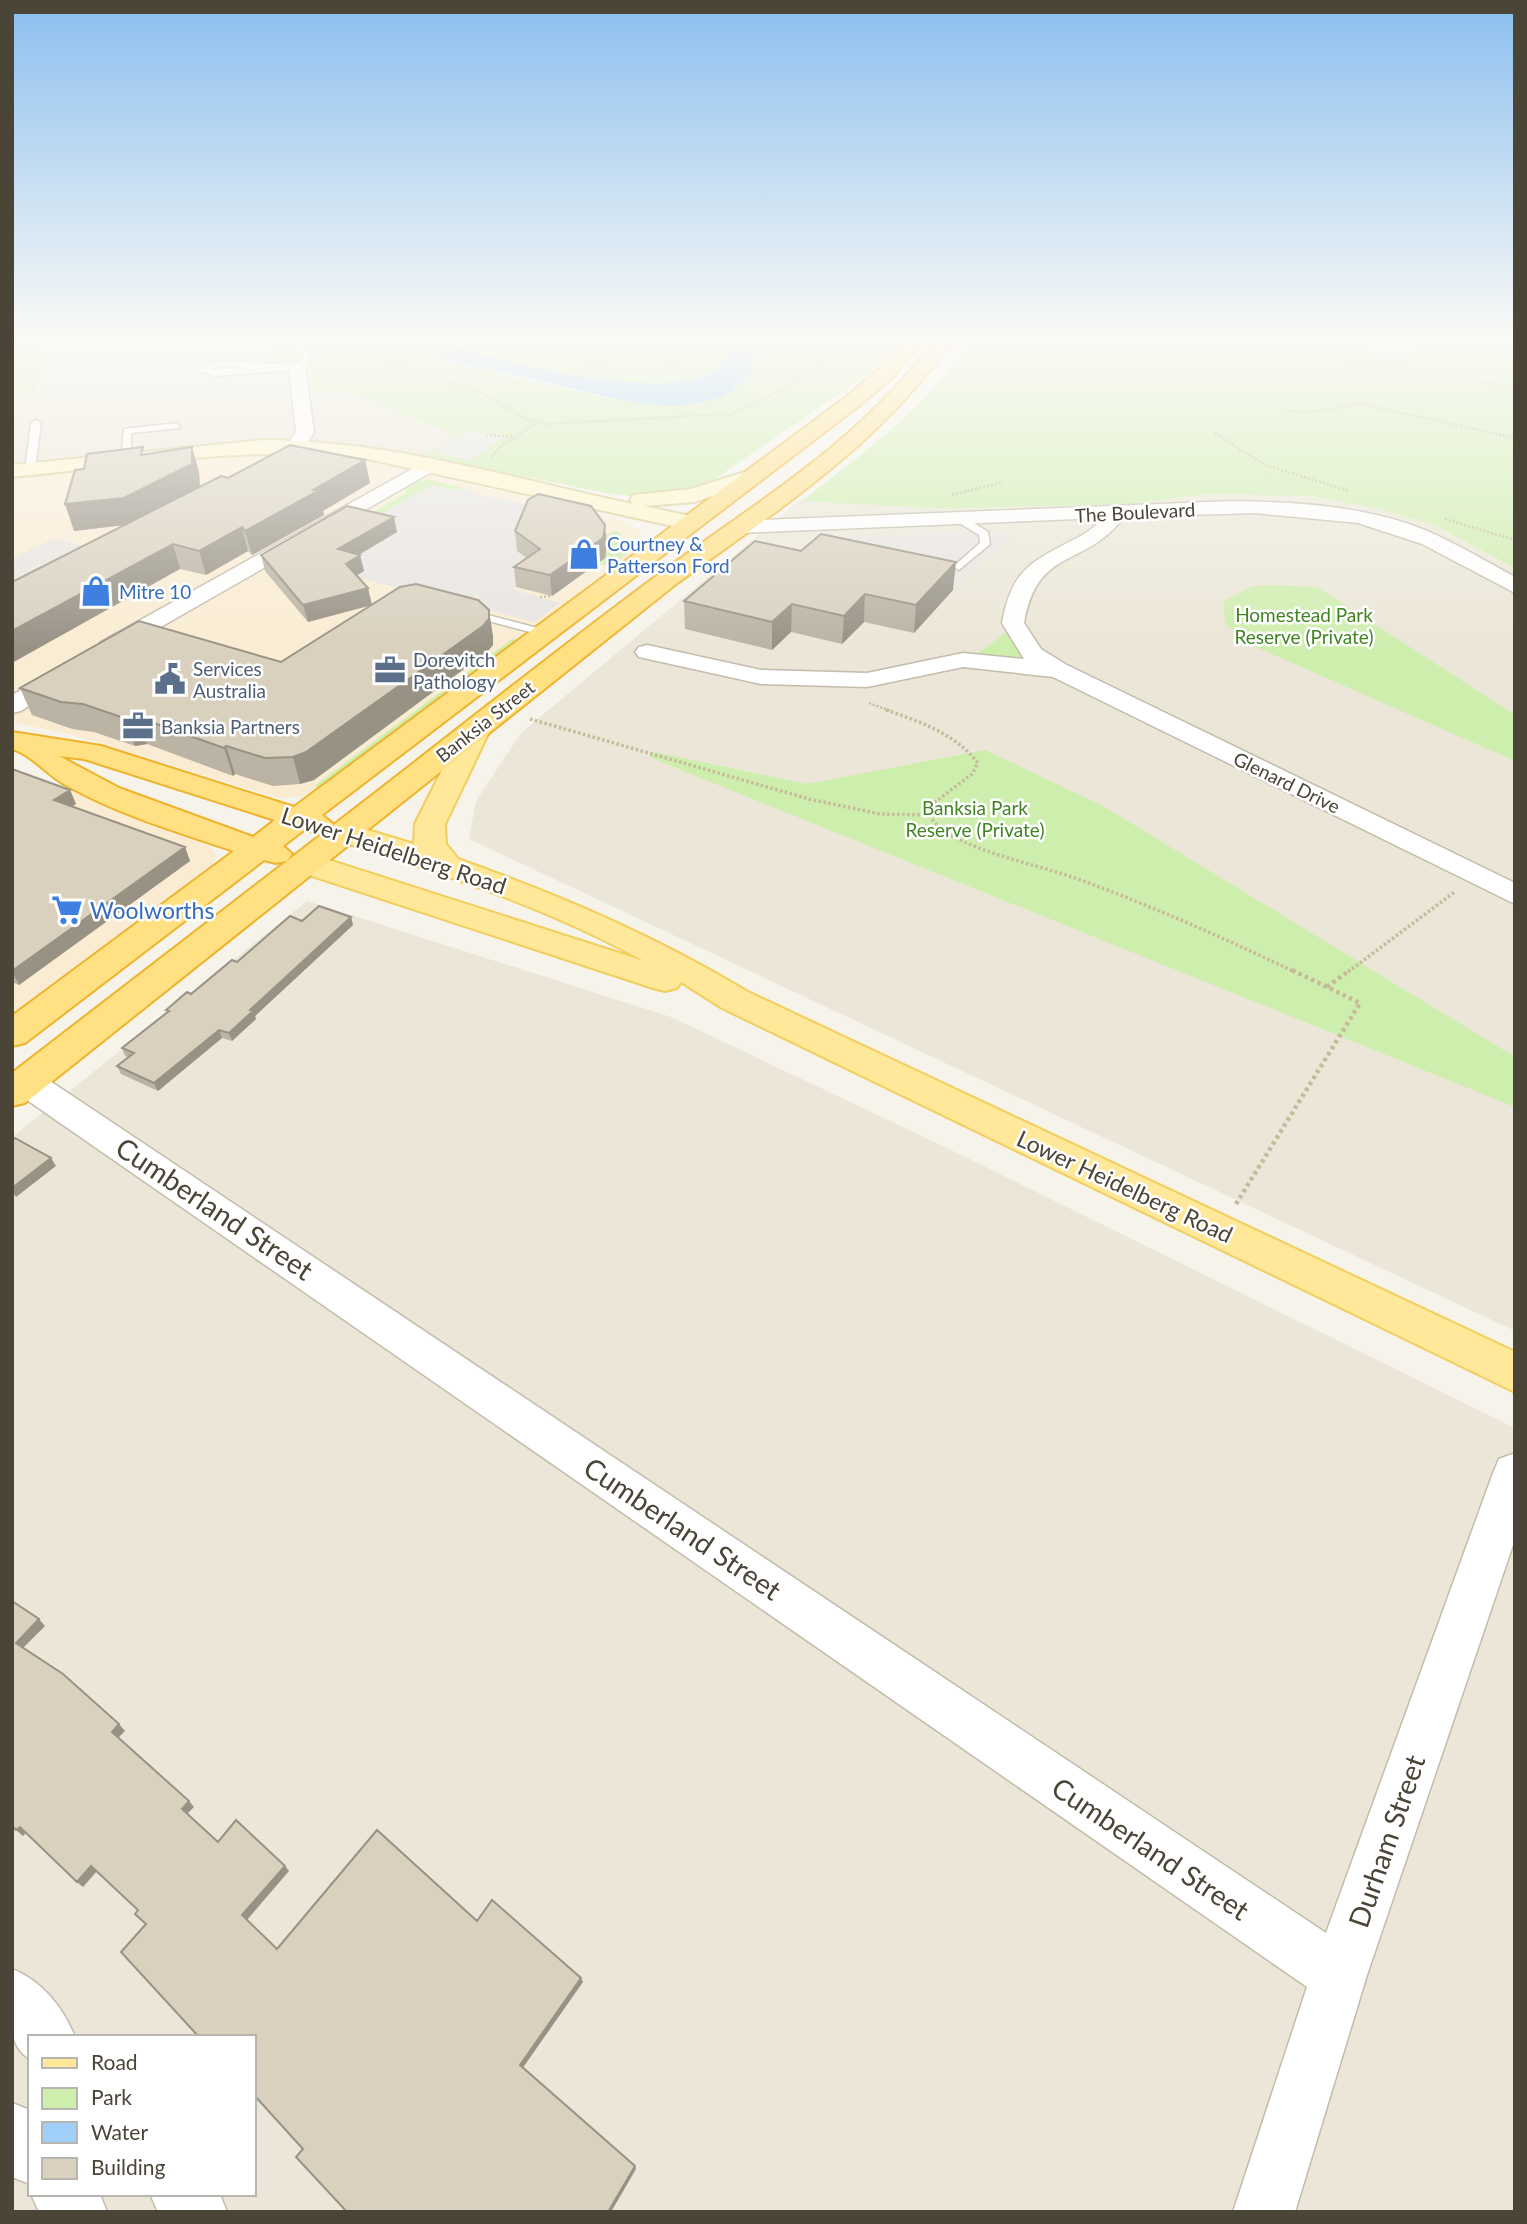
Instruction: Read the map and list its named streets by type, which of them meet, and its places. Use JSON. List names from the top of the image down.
{
  "streets": {
    "highway": ["Banksia Street", "Lower Heidelberg Road"],
    "street": [
      "The Boulevard",
      "Glenard Drive",
      "Cumberland Street",
      "Durham Street"
    ]
  },
  "crossings": [
    ["The Boulevard", "Banksia Street"],
    ["Banksia Street", "Lower Heidelberg Road"],
    ["Banksia Street", "Cumberland Street"],
    ["Cumberland Street", "Durham Street"]
  ],
  "parks": ["Homestead Park Reserve (Private)", "Banksia Park Reserve (Private)"],
  "places": {
    "shop": ["Courtney & Patterson Ford", "Mitre 10"],
    "office": ["Dorevitch Pathology", "Banksia Partners"],
    "public building": ["Services Australia"],
    "supermarket": ["Woolworths"]
  },
  "legend": [
    "Road",
    "Park",
    "Water",
    "Building"
  ]
}
